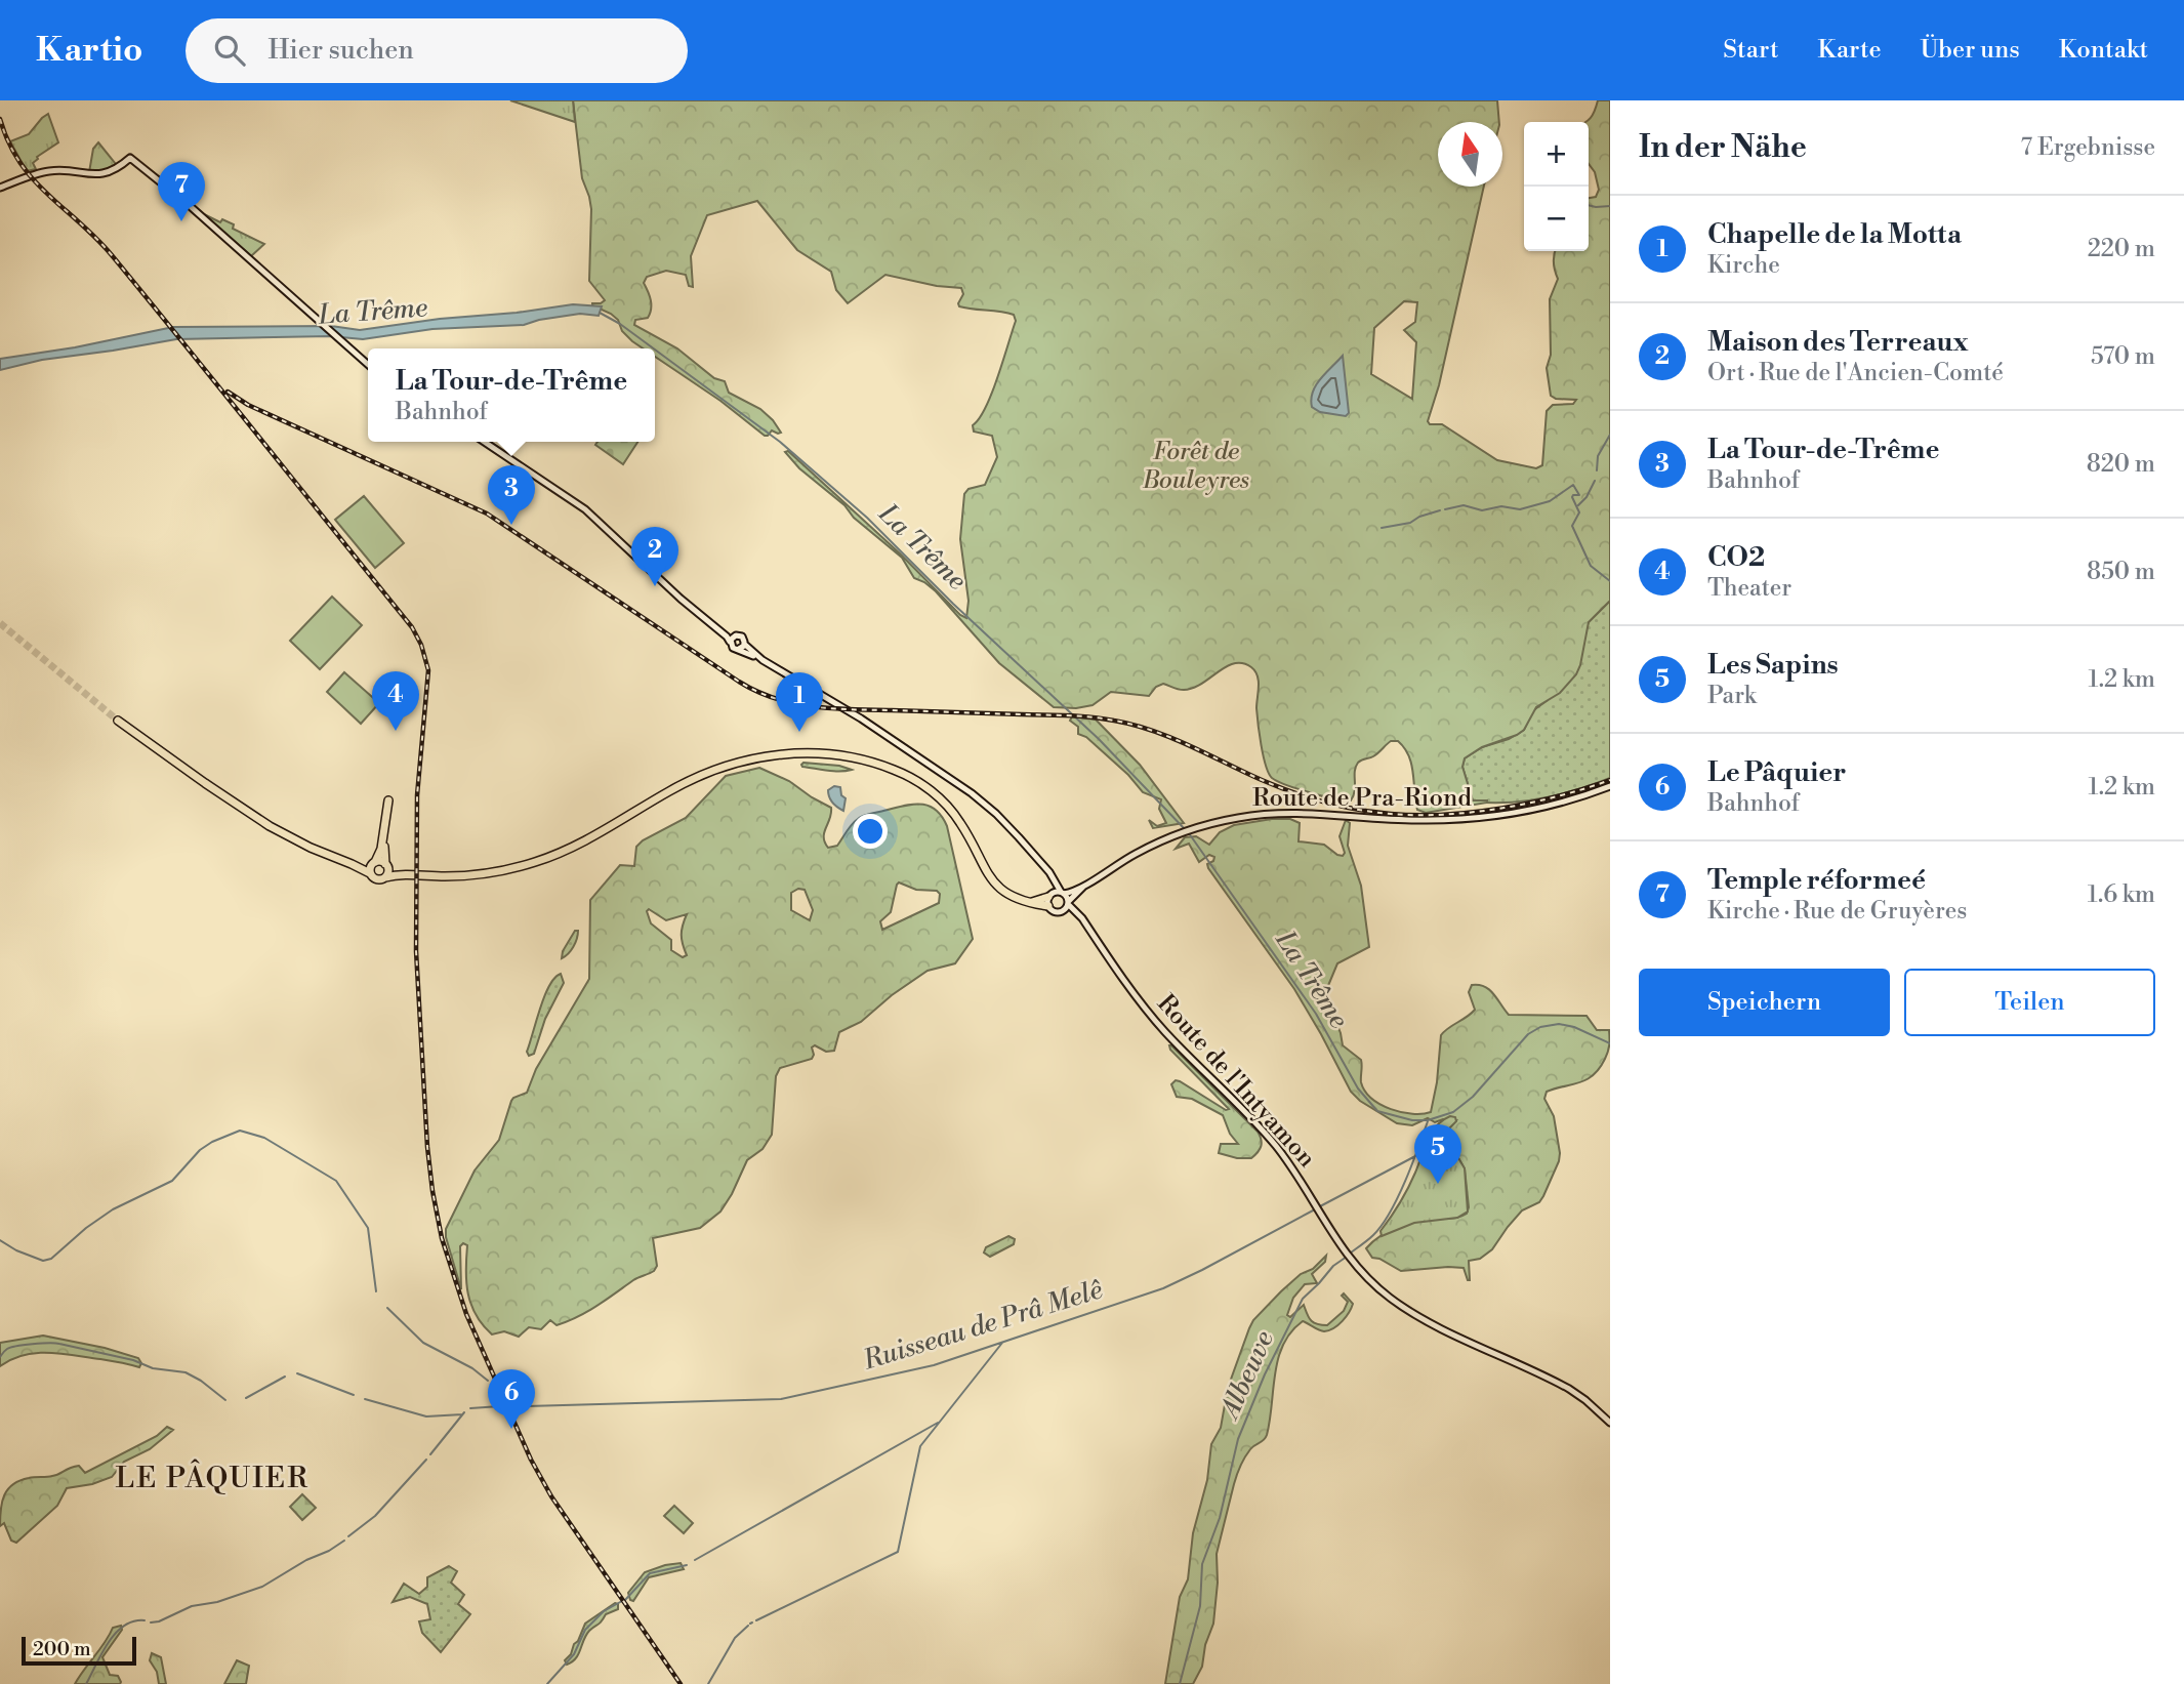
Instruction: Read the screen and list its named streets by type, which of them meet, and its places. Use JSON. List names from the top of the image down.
{
  "streets": {
    "main road": ["Route de Pra-Riond", "Route de l'Intyamon"]
  },
  "crossings": [
    ["Route de Pra-Riond", "Route de l'Intyamon"]
  ],
  "districts": ["LE PÂQUIER"],
  "water": ["La Trême", "Ruisseau de Prâ Melê", "Albeuve"],
  "parks": ["Forêt de Bouleyres"],
  "scale_bar": "200 m",
  "north": "top",
  "page": {
    "header": "Kartio",
    "search": "Hier suchen",
    "nav": [
      "Start",
      "Karte",
      "Über uns",
      "Kontakt"
    ],
    "heading": ["In der Nähe", "7 Ergebnisse"],
    "map_buttons": ["+", "−"],
    "pins": [
      "7",
      "3",
      "2",
      "4",
      "1",
      "5",
      "6"
    ],
    "list": [
      {
        "mark": "1",
        "name": "Chapelle de la Motta",
        "note": "Kirche",
        "value": "220 m"
      },
      {
        "mark": "2",
        "name": "Maison des Terreaux",
        "note": "Ort · Rue de l'Ancien-Comté",
        "value": "570 m"
      },
      {
        "mark": "3",
        "name": "La Tour-de-Trême",
        "note": "Bahnhof",
        "value": "820 m"
      },
      {
        "mark": "4",
        "name": "CO2",
        "note": "Theater",
        "value": "850 m"
      },
      {
        "mark": "5",
        "name": "Les Sapins",
        "note": "Park",
        "value": "1.2 km"
      },
      {
        "mark": "6",
        "name": "Le Pâquier",
        "note": "Bahnhof",
        "value": "1.2 km"
      },
      {
        "mark": "7",
        "name": "Temple réformeé",
        "note": "Kirche · Rue de Gruyères",
        "value": "1.6 km"
      }
    ],
    "popup": ["La Tour-de-Trême", "Bahnhof"],
    "buttons": ["Speichern", "Teilen"],
    "scale": "200 m"
  }
}
